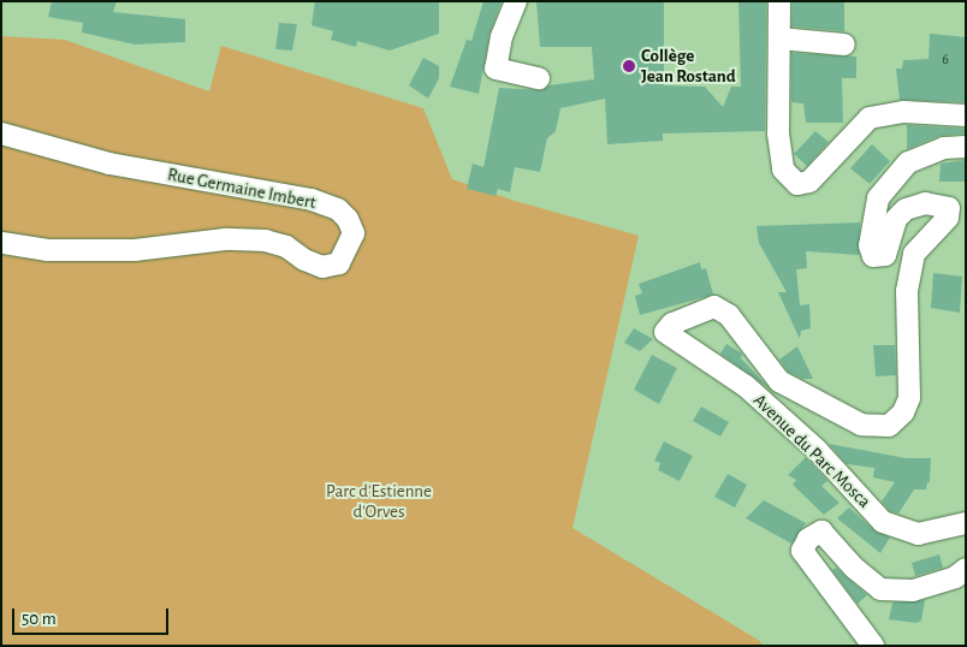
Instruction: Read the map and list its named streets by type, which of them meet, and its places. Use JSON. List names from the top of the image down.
{
  "streets": {
    "street": ["Rue Germaine Imbert", "Avenue du Parc Mosca"]
  },
  "parks": ["Parc d'Estienne d'Orves"],
  "places": ["Collège Jean Rostand"],
  "house_numbers": ["6"],
  "scale_bar": "50 m"
}
